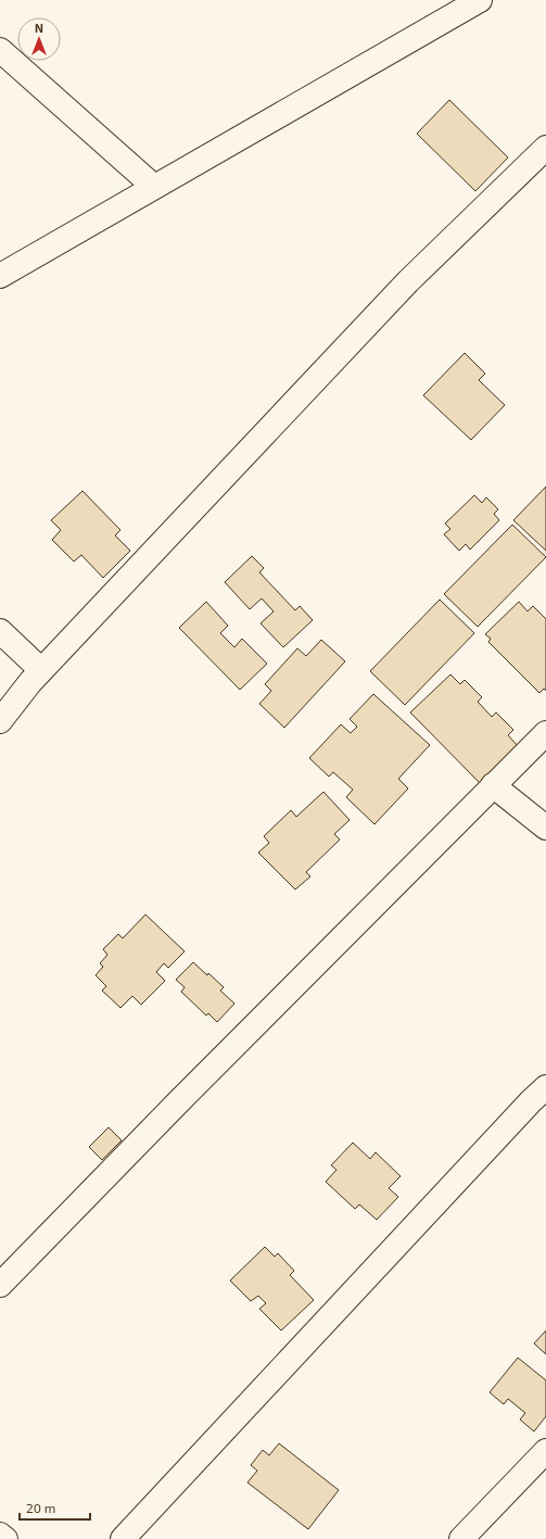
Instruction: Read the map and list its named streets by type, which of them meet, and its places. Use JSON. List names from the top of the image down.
{
  "scale_bar": "20 m",
  "north": "top"
}
